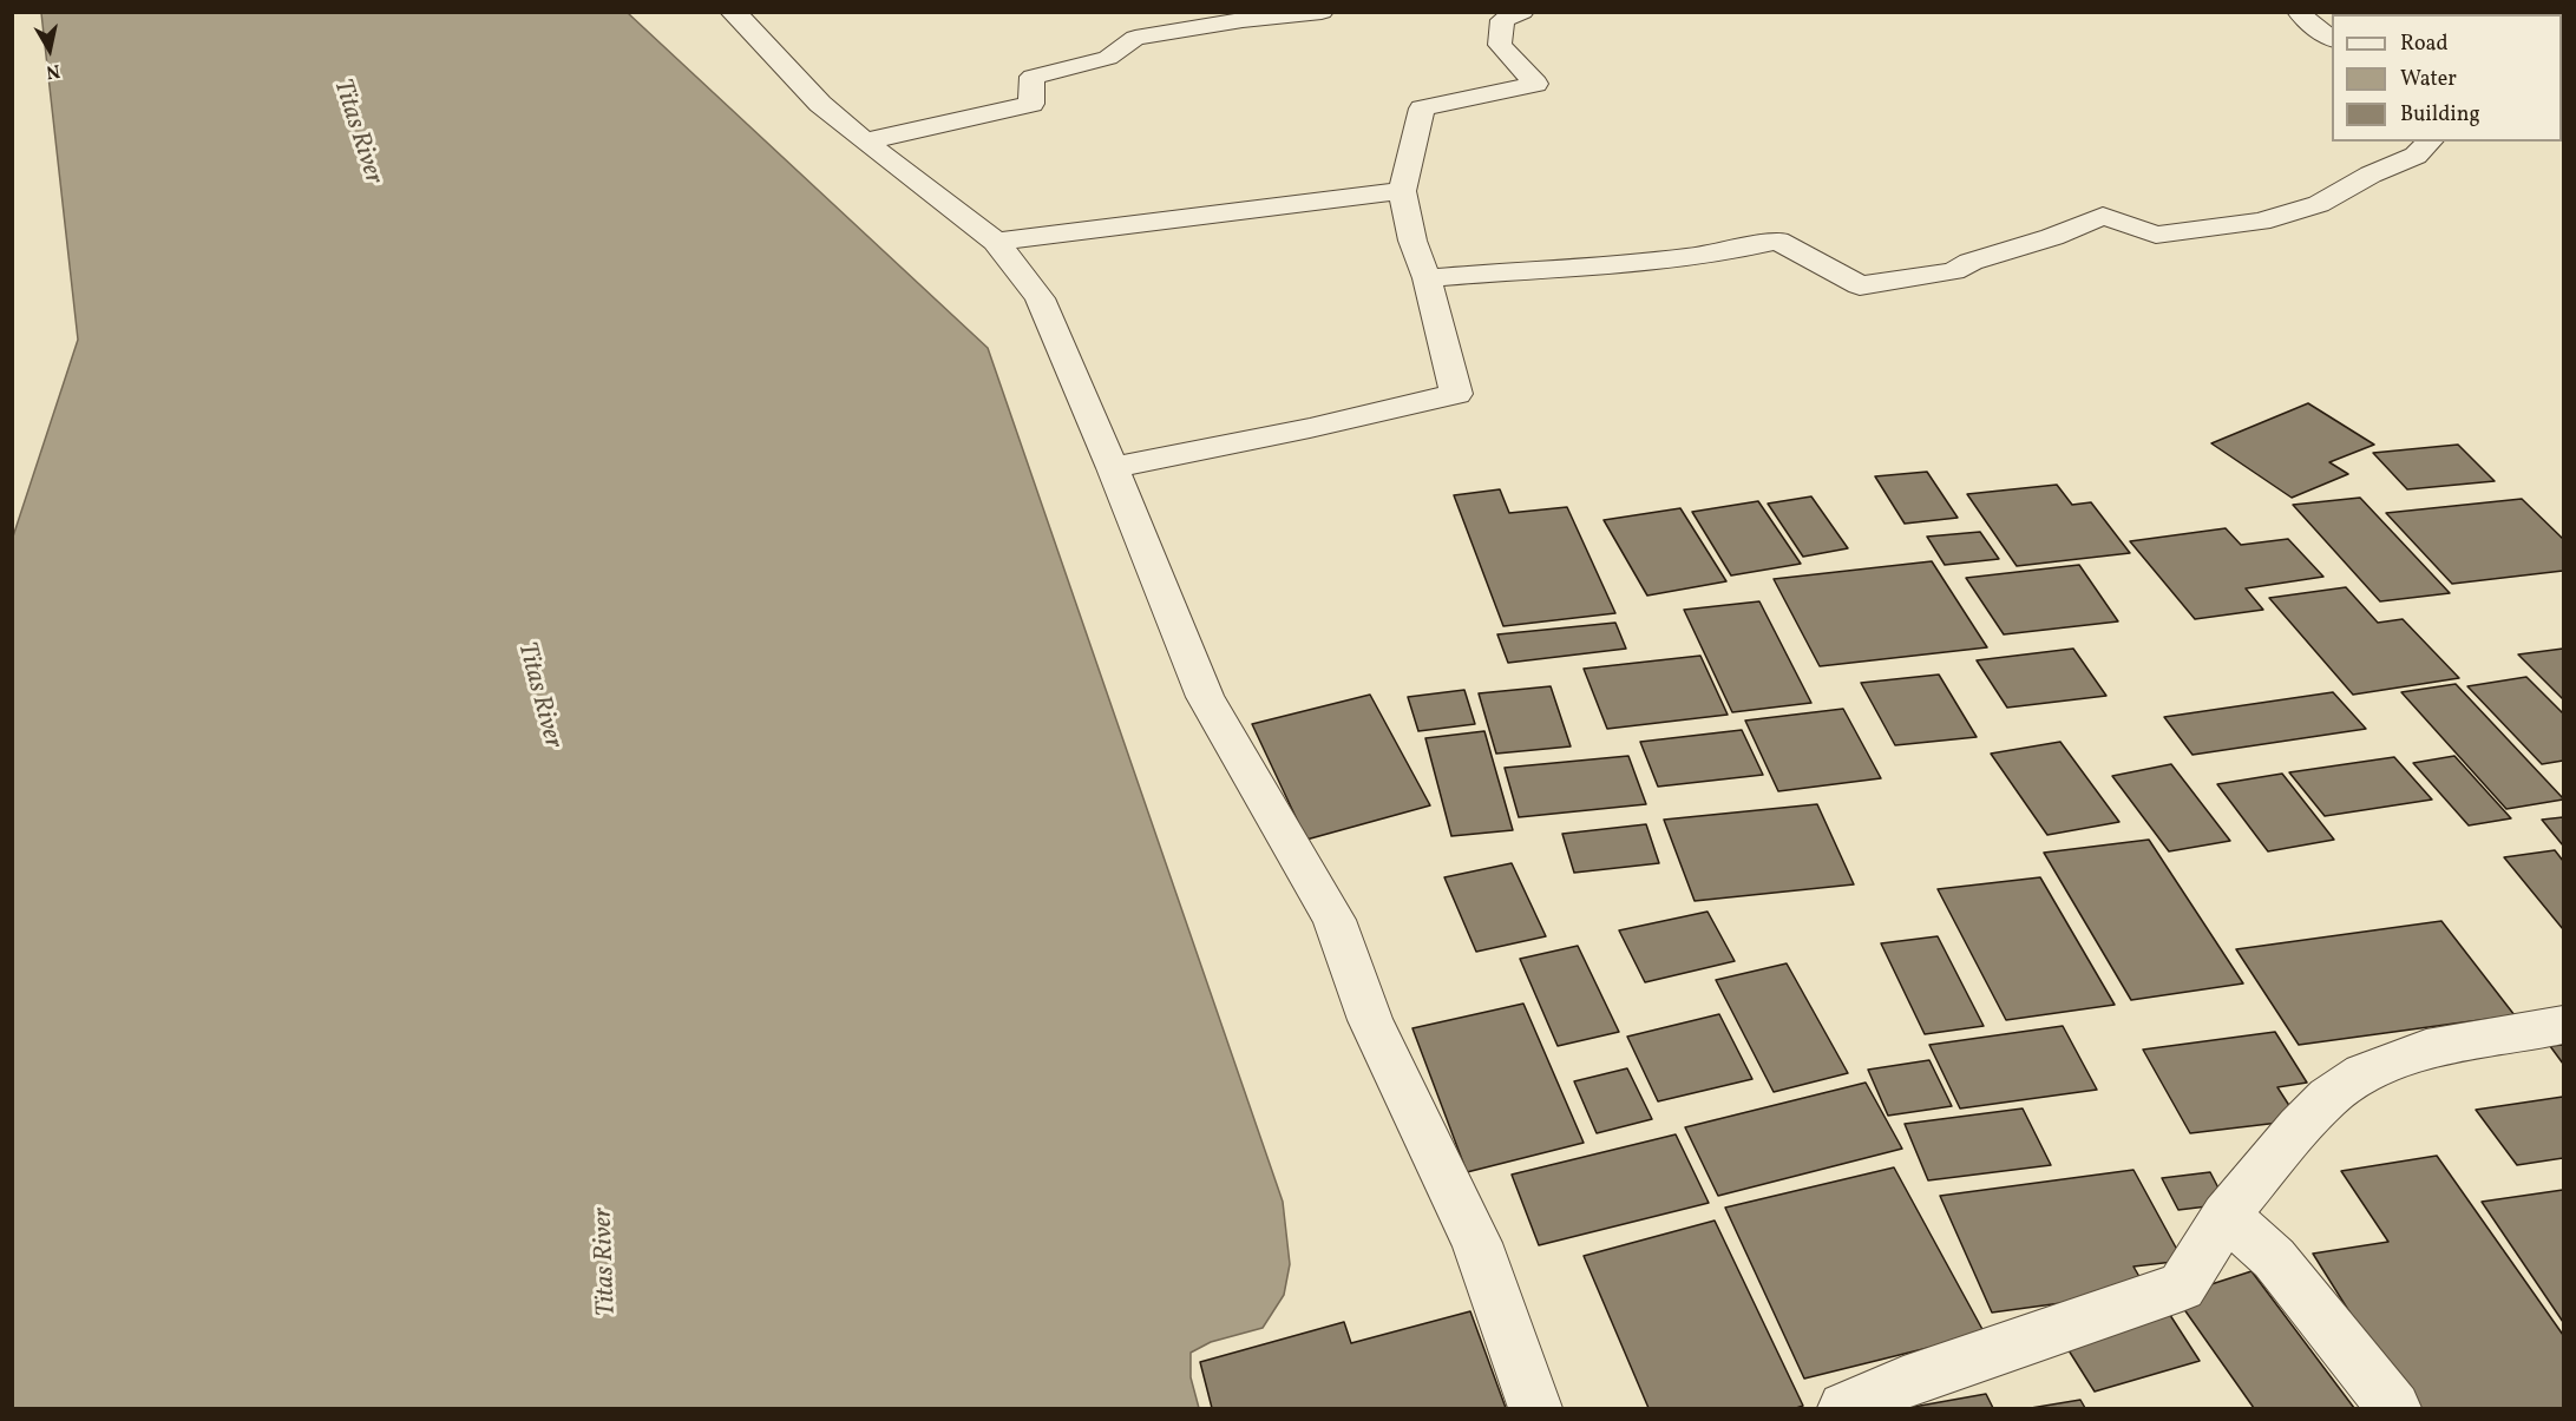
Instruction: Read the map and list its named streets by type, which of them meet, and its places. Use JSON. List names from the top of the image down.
{
  "water": ["Titas River"],
  "legend": ["Road", "Water", "Building"],
  "north": "bottom"
}
